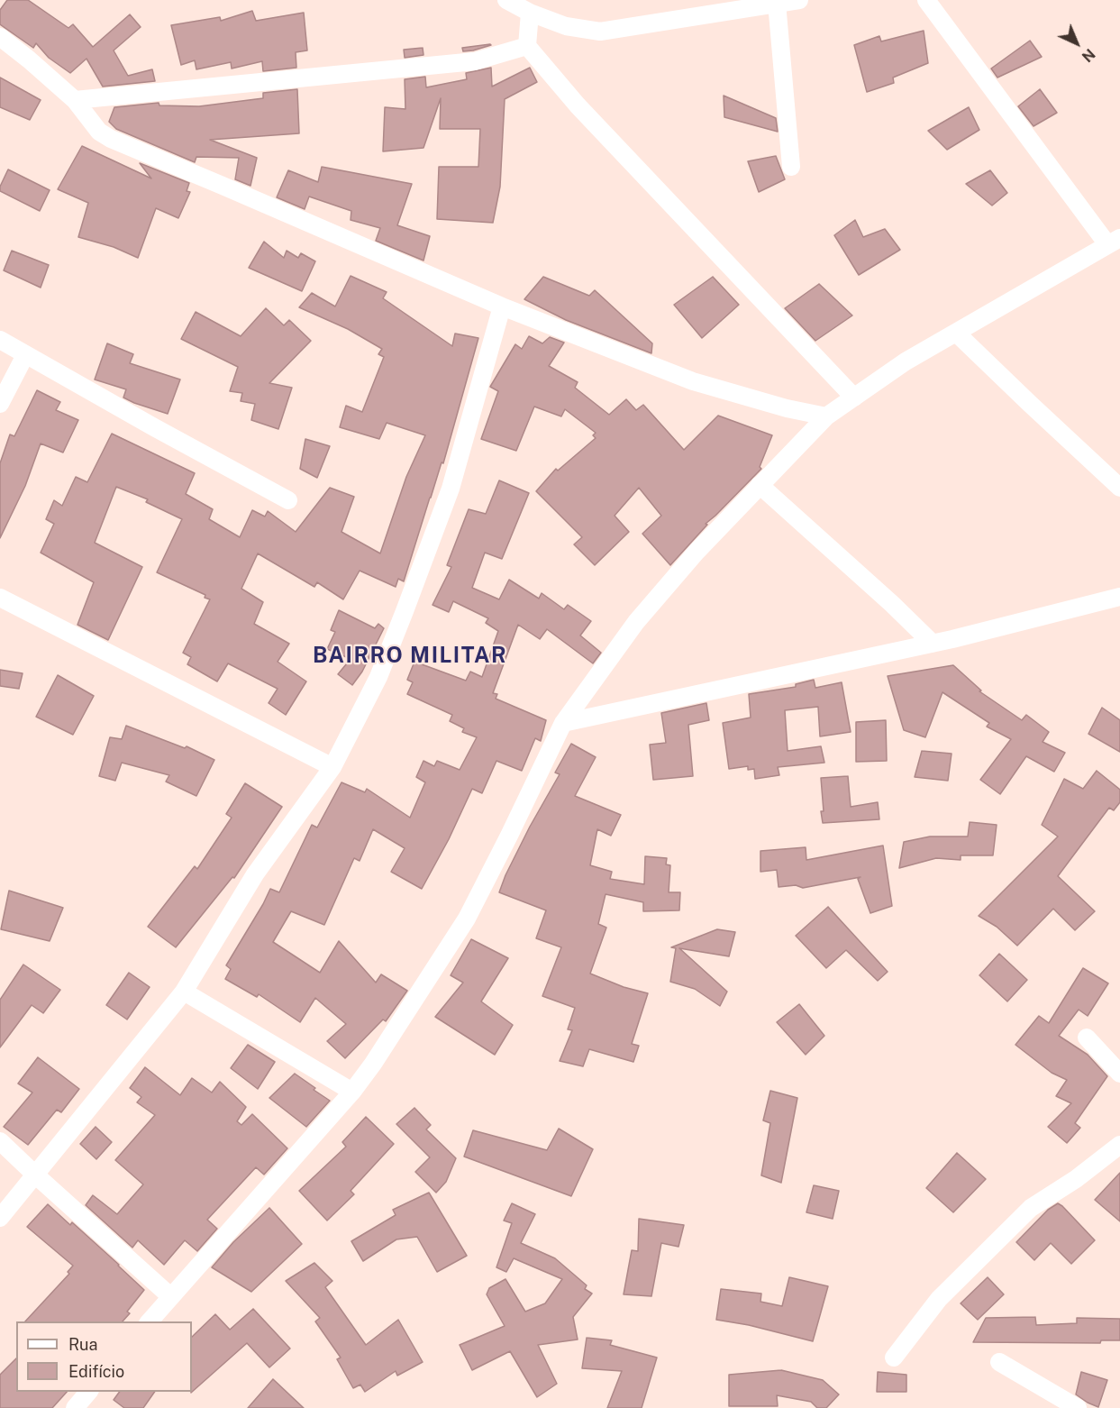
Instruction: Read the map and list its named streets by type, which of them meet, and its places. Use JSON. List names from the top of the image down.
{
  "districts": ["BAIRRO MILITAR"],
  "legend": ["Rua", "Edifício"],
  "north": "bottom right"
}
